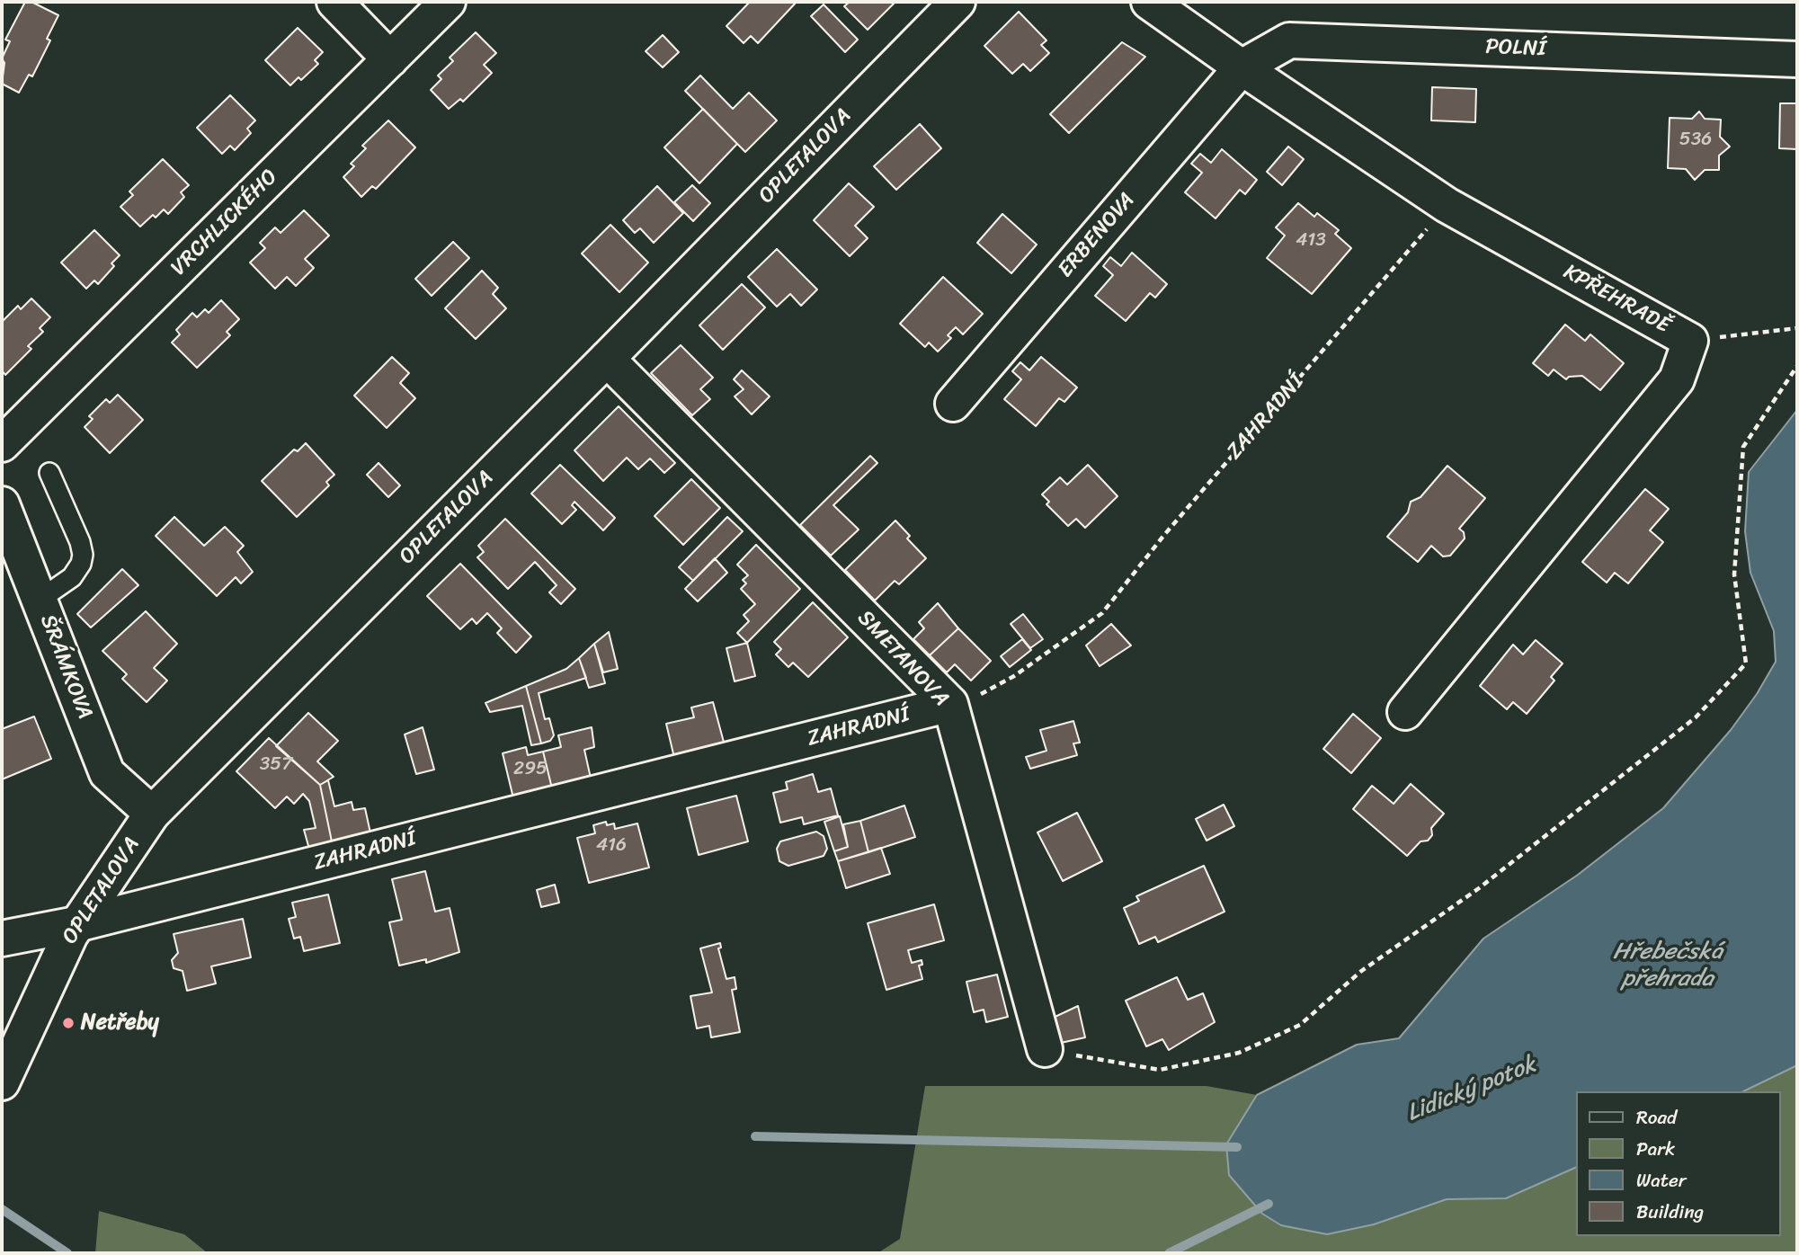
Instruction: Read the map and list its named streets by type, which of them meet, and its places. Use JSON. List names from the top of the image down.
{
  "streets": {
    "street": [
      "POLNÍ",
      "OPLETALOVA",
      "VRCHLICKÉHO",
      "ERBENOVA",
      "KPŘEHRADĚ",
      "ZAHRADNÍ",
      "SMETANOVA",
      "ŠRÁMKOVA"
    ]
  },
  "crossings": [
    ["POLNÍ", "ERBENOVA"],
    ["POLNÍ", "KPŘEHRADĚ"],
    ["OPLETALOVA", "ZAHRADNÍ"],
    ["OPLETALOVA", "SMETANOVA"],
    ["OPLETALOVA", "ŠRÁMKOVA"],
    ["ERBENOVA", "KPŘEHRADĚ"],
    ["KPŘEHRADĚ", "ZAHRADNÍ"],
    ["ZAHRADNÍ", "SMETANOVA"]
  ],
  "water": ["Hřebečská přehrada", "Lidický potok"],
  "places": ["Netřeby"],
  "house_numbers": [
    "536",
    "413",
    "357",
    "295",
    "416"
  ],
  "legend": [
    "Road",
    "Park",
    "Water",
    "Building"
  ]
}
